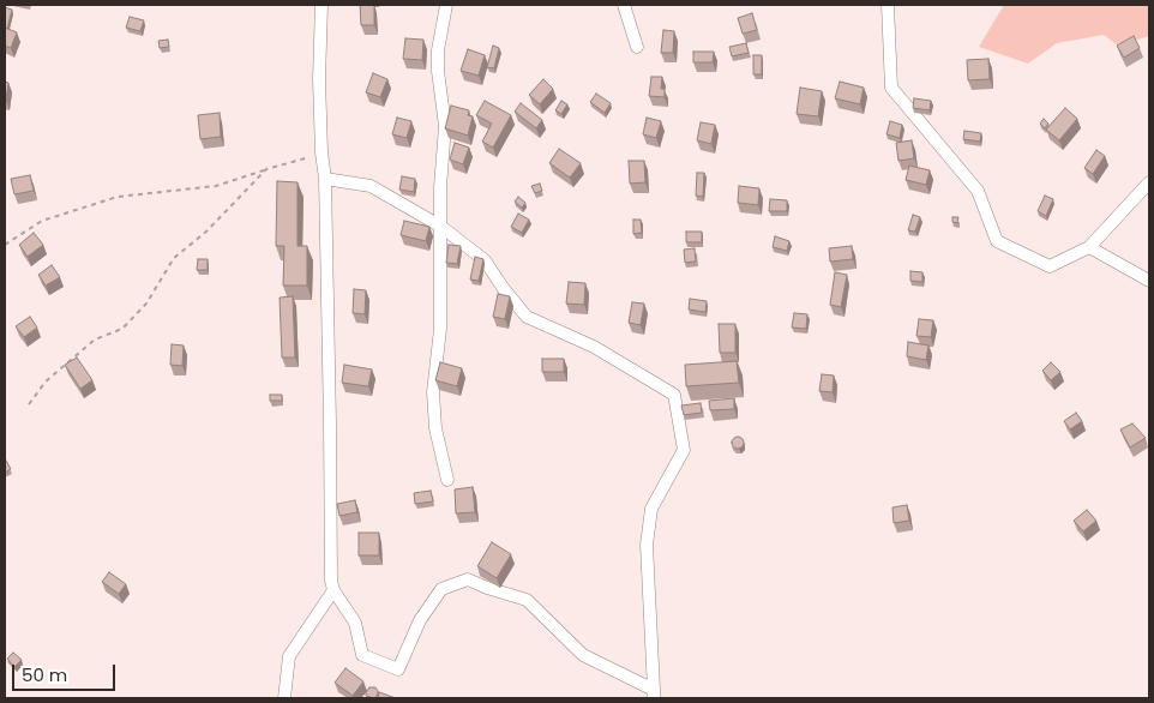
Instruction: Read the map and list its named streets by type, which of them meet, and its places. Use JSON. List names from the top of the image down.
{
  "scale_bar": "50 m"
}
